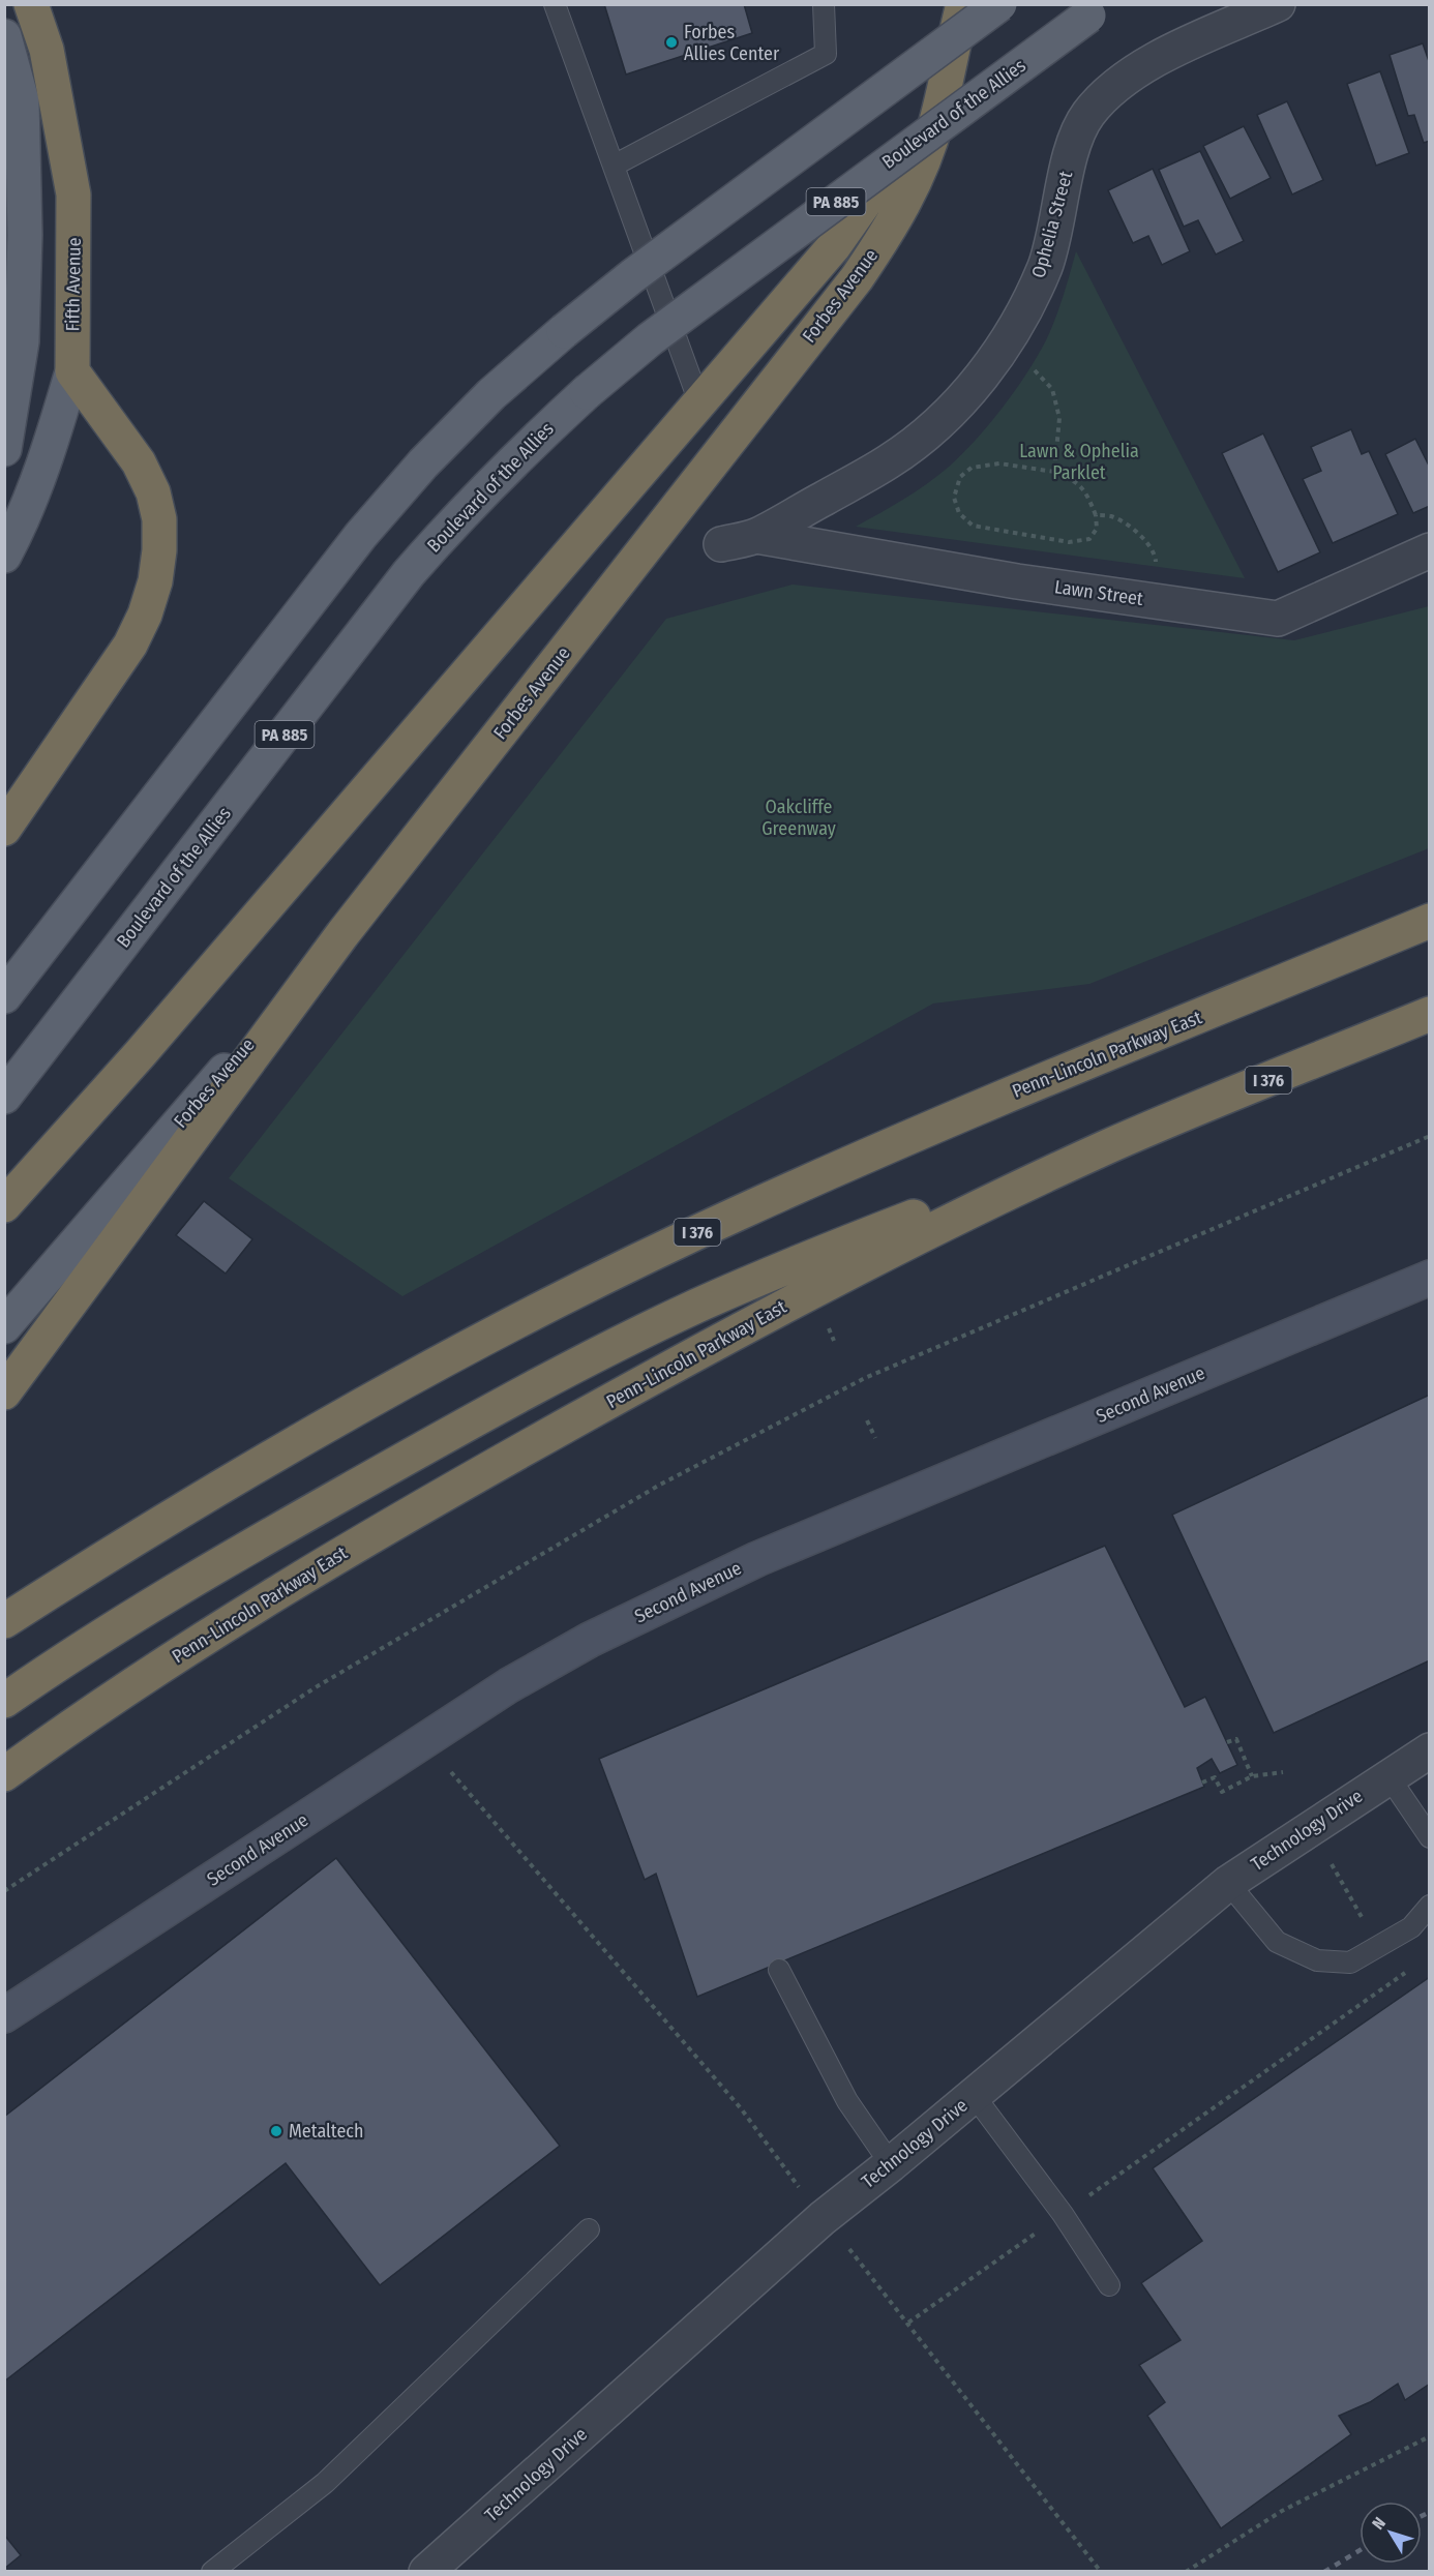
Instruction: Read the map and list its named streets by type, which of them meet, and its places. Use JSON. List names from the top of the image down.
{
  "streets": {
    "highway": [
      "Fifth Avenue",
      "Forbes Avenue",
      "Penn-Lincoln Parkway East",
      "I 376"
    ],
    "main road": ["Boulevard of the Allies", "PA 885", "Second Avenue"],
    "street": ["Ophelia Street", "Lawn Street", "Technology Drive"]
  },
  "crossings": [
    ["Ophelia Street", "Lawn Street"]
  ],
  "parks": ["Lawn & Ophelia Parklet", "Oakcliffe Greenway"],
  "places": ["Forbes Allies Center", "Metaltech"],
  "north": "top left"
}
